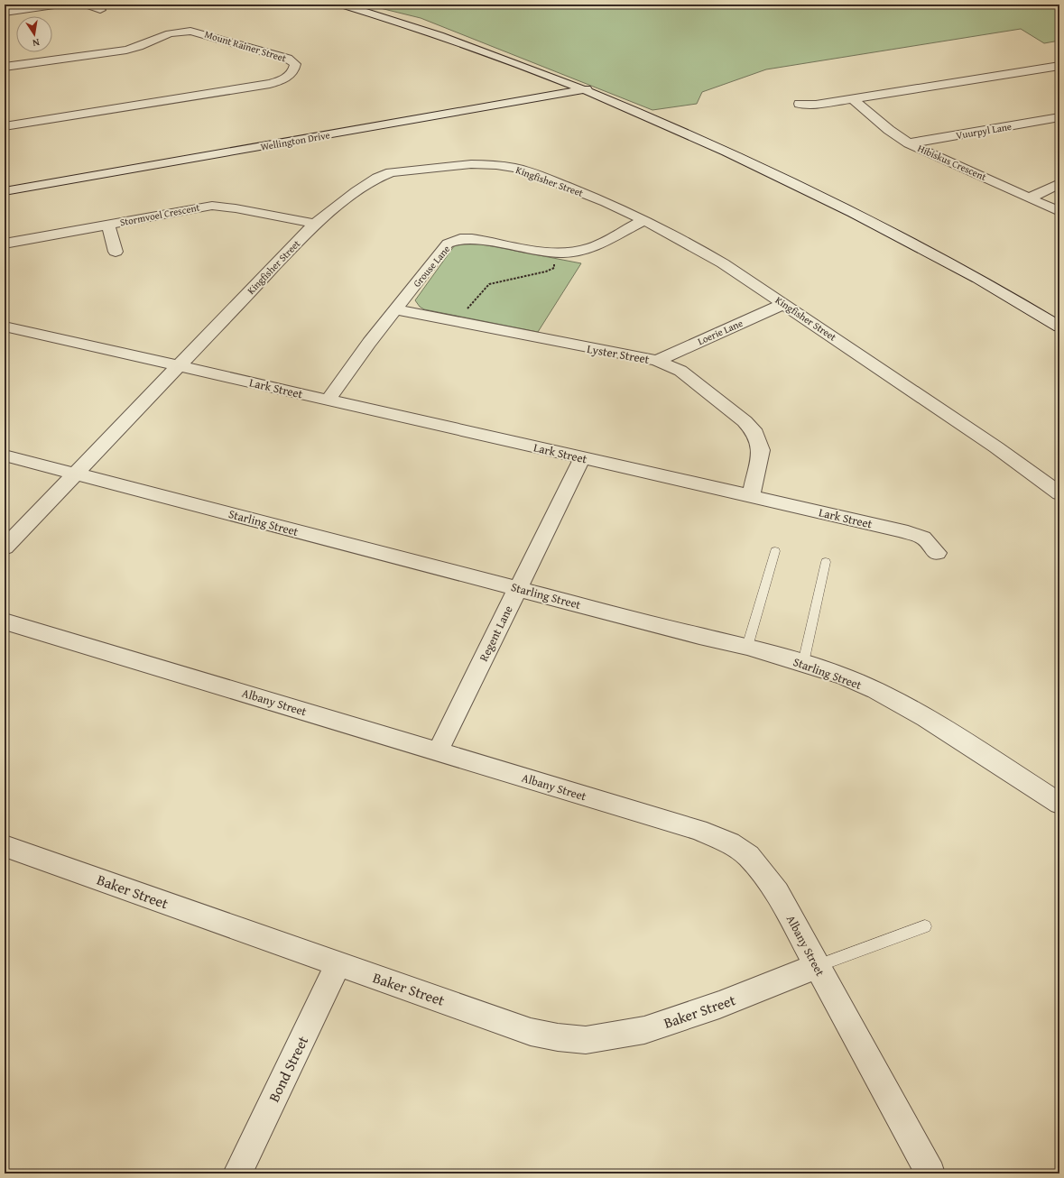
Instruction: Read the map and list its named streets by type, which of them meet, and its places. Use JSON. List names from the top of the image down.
{
  "streets": {
    "street": [
      "Mount Rainer Street",
      "Vuurpyl Lane",
      "Wellington Drive",
      "Hibiskus Crescent",
      "Kingfisher Street",
      "Stormvoel Crescent",
      "Grouse Lane",
      "Loerie Lane",
      "Lyster Street",
      "Lark Street",
      "Starling Street",
      "Regent Lane",
      "Albany Street",
      "Baker Street",
      "Bond Street"
    ]
  },
  "crossings": [
    ["Vuurpyl Lane", "Hibiskus Crescent"],
    ["Kingfisher Street", "Stormvoel Crescent"],
    ["Kingfisher Street", "Grouse Lane"],
    ["Kingfisher Street", "Loerie Lane"],
    ["Kingfisher Street", "Lark Street"],
    ["Kingfisher Street", "Starling Street"],
    ["Grouse Lane", "Lyster Street"],
    ["Grouse Lane", "Lark Street"],
    ["Loerie Lane", "Lyster Street"],
    ["Lyster Street", "Lark Street"],
    ["Lark Street", "Regent Lane"],
    ["Starling Street", "Regent Lane"],
    ["Regent Lane", "Albany Street"],
    ["Albany Street", "Baker Street"],
    ["Baker Street", "Bond Street"]
  ],
  "north": "bottom"
}
